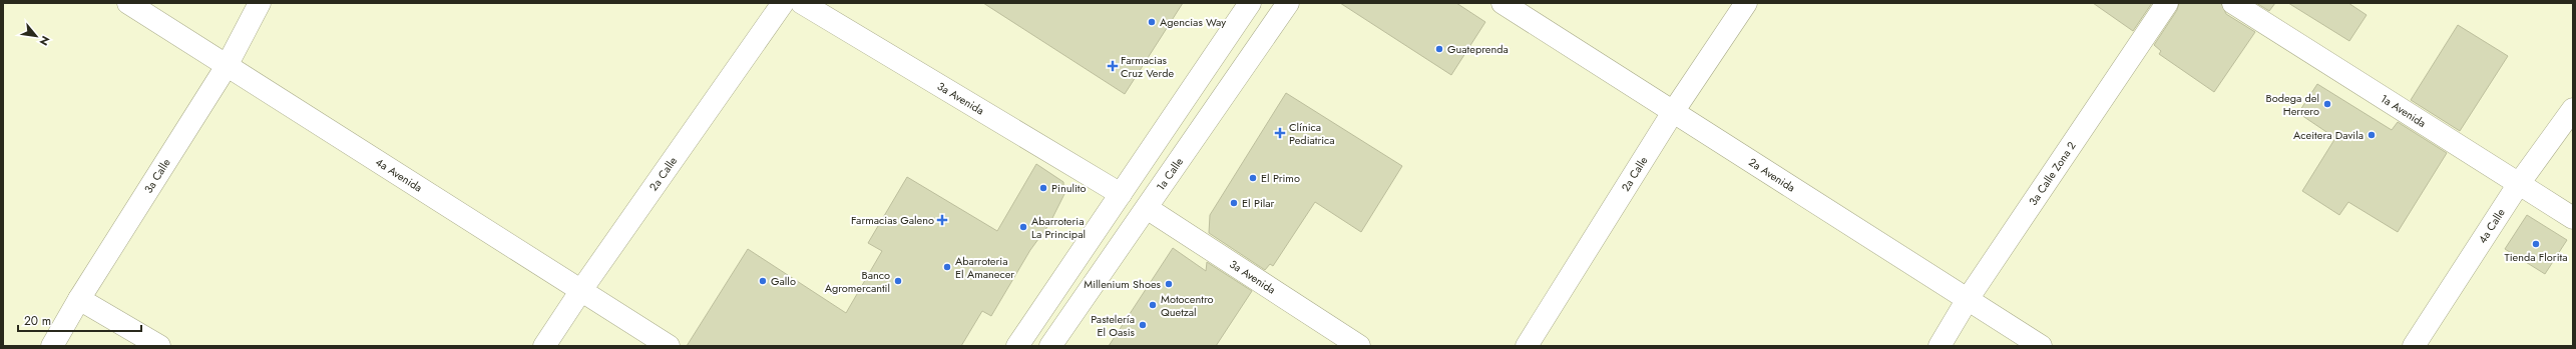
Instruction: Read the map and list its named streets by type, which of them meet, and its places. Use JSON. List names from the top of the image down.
{
  "streets": {
    "street": [
      "3a Avenida",
      "1a Avenida",
      "2a Calle",
      "3a Calle Zona 2",
      "3a Calle",
      "4a Avenida",
      "1a Calle",
      "2a Avenida",
      "4a Calle"
    ]
  },
  "crossings": [
    ["3a Avenida", "1a Calle"],
    ["1a Avenida", "4a Calle"],
    ["2a Calle", "4a Avenida"],
    ["2a Calle", "2a Avenida"],
    ["3a Calle Zona 2", "2a Avenida"],
    ["3a Calle", "4a Avenida"]
  ],
  "places": {
    "other": [
      "Agencias Way",
      "Guateprenda",
      "Bodega del Herrero",
      "Aceitera Davila",
      "El Primo",
      "Pinulito",
      "El Pilar",
      "Abarroteria La Principal",
      "Tienda Florita",
      "Abarroteria El Amanecer",
      "Gallo",
      "Banco Agromercantil",
      "Millenium Shoes",
      "Motocentro Quetzal",
      "Pastelería El Oasis"
    ],
    "health": ["Farmacias Cruz Verde", "Clínica Pediatrica", "Farmacias Galeno"]
  },
  "scale_bar": "20 m",
  "north": "bottom right"
}
